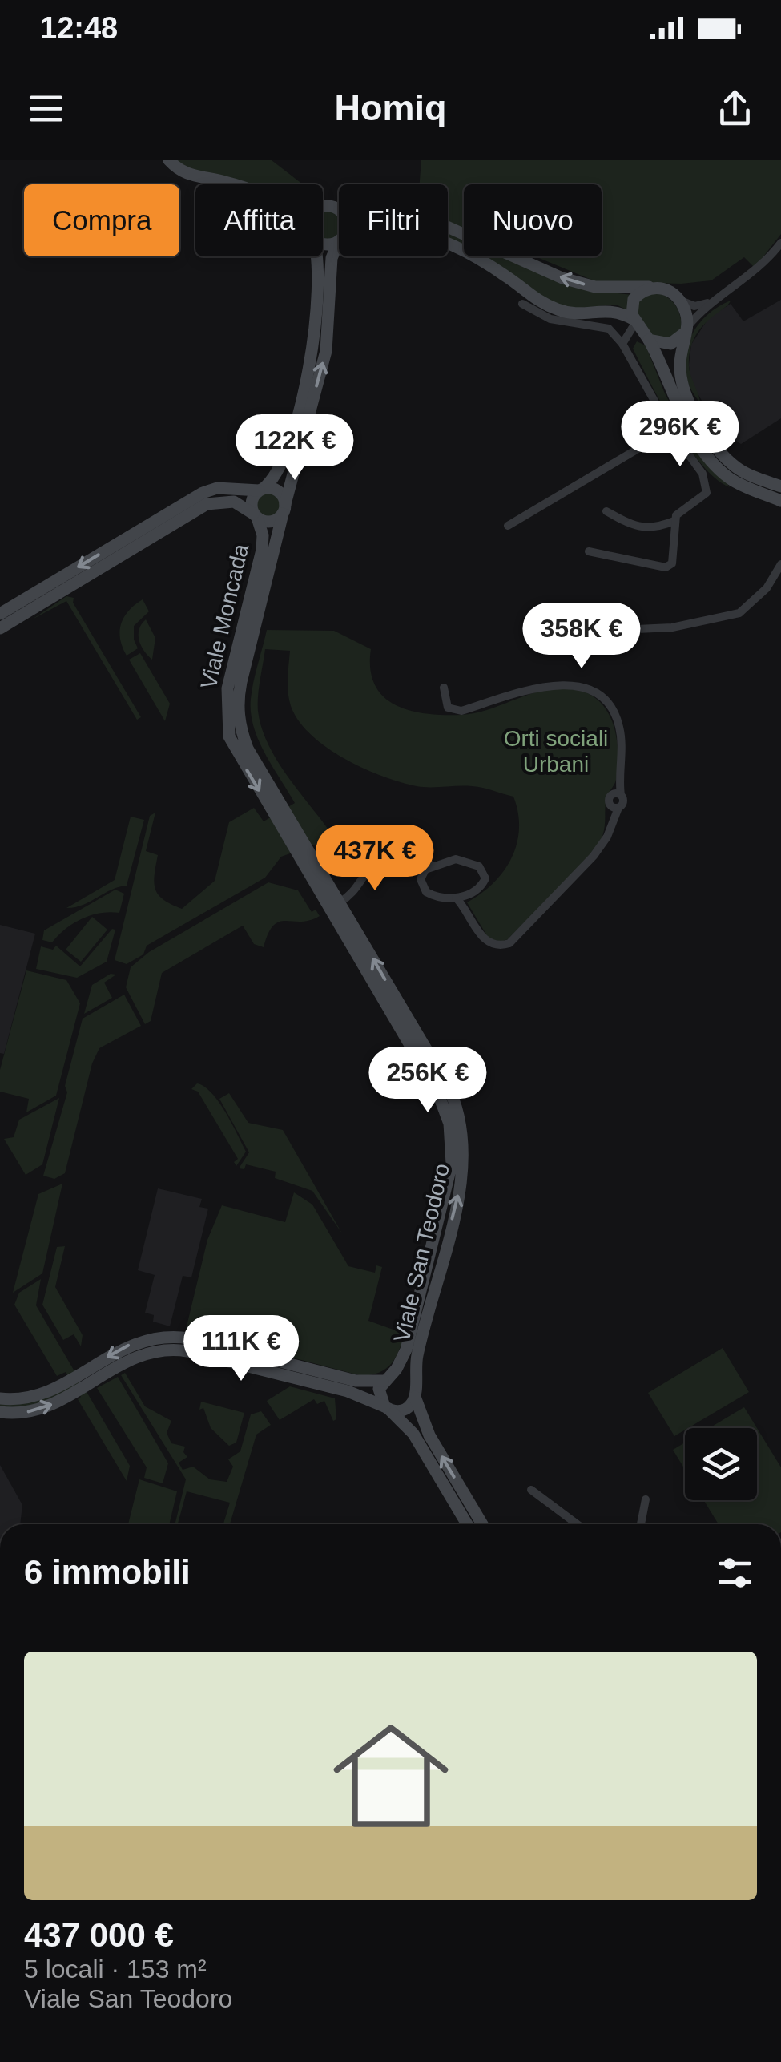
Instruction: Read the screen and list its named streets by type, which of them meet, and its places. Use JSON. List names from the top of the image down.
{
  "streets": {
    "main road": ["Viale Moncada", "Viale San Teodoro"]
  },
  "crossings": [
    ["Viale Moncada", "Viale San Teodoro"]
  ],
  "parks": ["Orti sociali Urbani"],
  "page": {
    "status": "12:48",
    "header": "Homiq",
    "chip": [
      "Compra",
      "Affitta",
      "Filtri",
      "Nuovo"
    ],
    "price": [
      "296K €",
      "122K €",
      "358K €",
      "437K €",
      "256K €",
      "111K €"
    ],
    "heading": "6 immobili",
    "list": [
      {
        "name": "437 000 €",
        "note": "5 locali · 153 m² · Viale San Teodoro"
      }
    ]
  }
}
